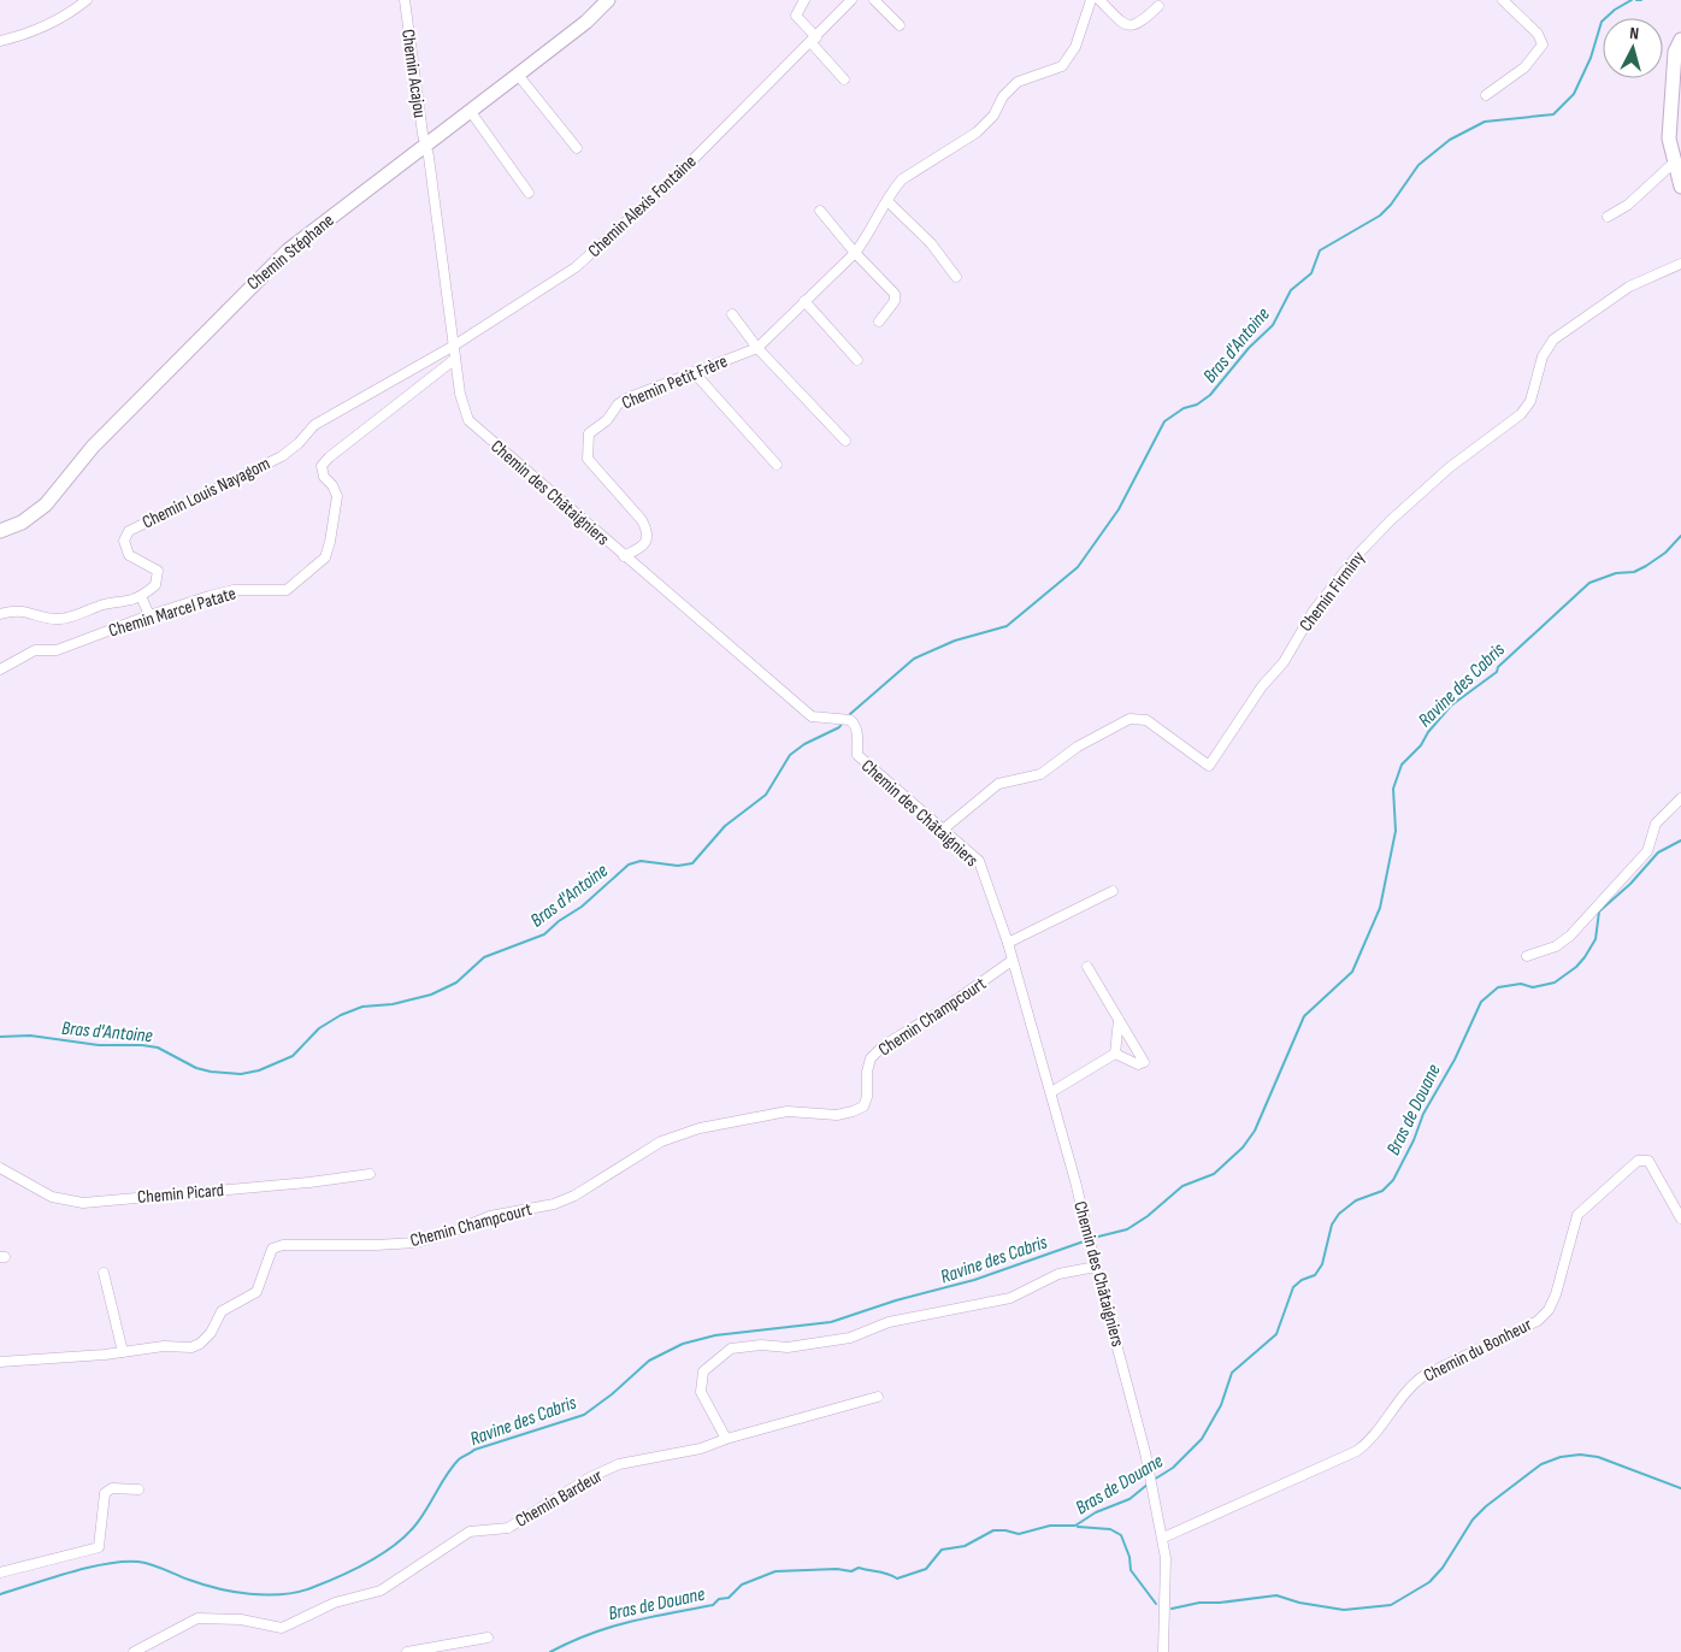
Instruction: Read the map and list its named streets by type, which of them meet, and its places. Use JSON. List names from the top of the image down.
{
  "streets": {
    "main road": ["Chemin Stéphane"],
    "street": [
      "Chemin Acajou",
      "Chemin Alexis Fontaine",
      "Chemin Petit Frère",
      "Chemin Louis Nayagom",
      "Chemin des Châtaigniers",
      "Chemin Firminy",
      "Chemin Marcel Patate",
      "Chemin Champcourt",
      "Chemin Picard",
      "Chemin du Bonheur",
      "Chemin Bardeur"
    ]
  },
  "crossings": [
    ["Chemin Acajou", "Chemin Stéphane"],
    ["Chemin Acajou", "Chemin des Châtaigniers"],
    ["Chemin Alexis Fontaine", "Chemin Louis Nayagom"],
    ["Chemin Alexis Fontaine", "Chemin des Châtaigniers"],
    ["Chemin Stéphane", "Chemin des Châtaigniers"],
    ["Chemin Petit Frère", "Chemin des Châtaigniers"],
    ["Chemin Louis Nayagom", "Chemin des Châtaigniers"],
    ["Chemin des Châtaigniers", "Chemin Firminy"],
    ["Chemin des Châtaigniers", "Chemin Marcel Patate"],
    ["Chemin des Châtaigniers", "Chemin Champcourt"],
    ["Chemin des Châtaigniers", "Chemin du Bonheur"]
  ],
  "water": ["Bras d'Antoine", "Ravine des Cabris", "Bras de Douane"],
  "north": "top"
}
